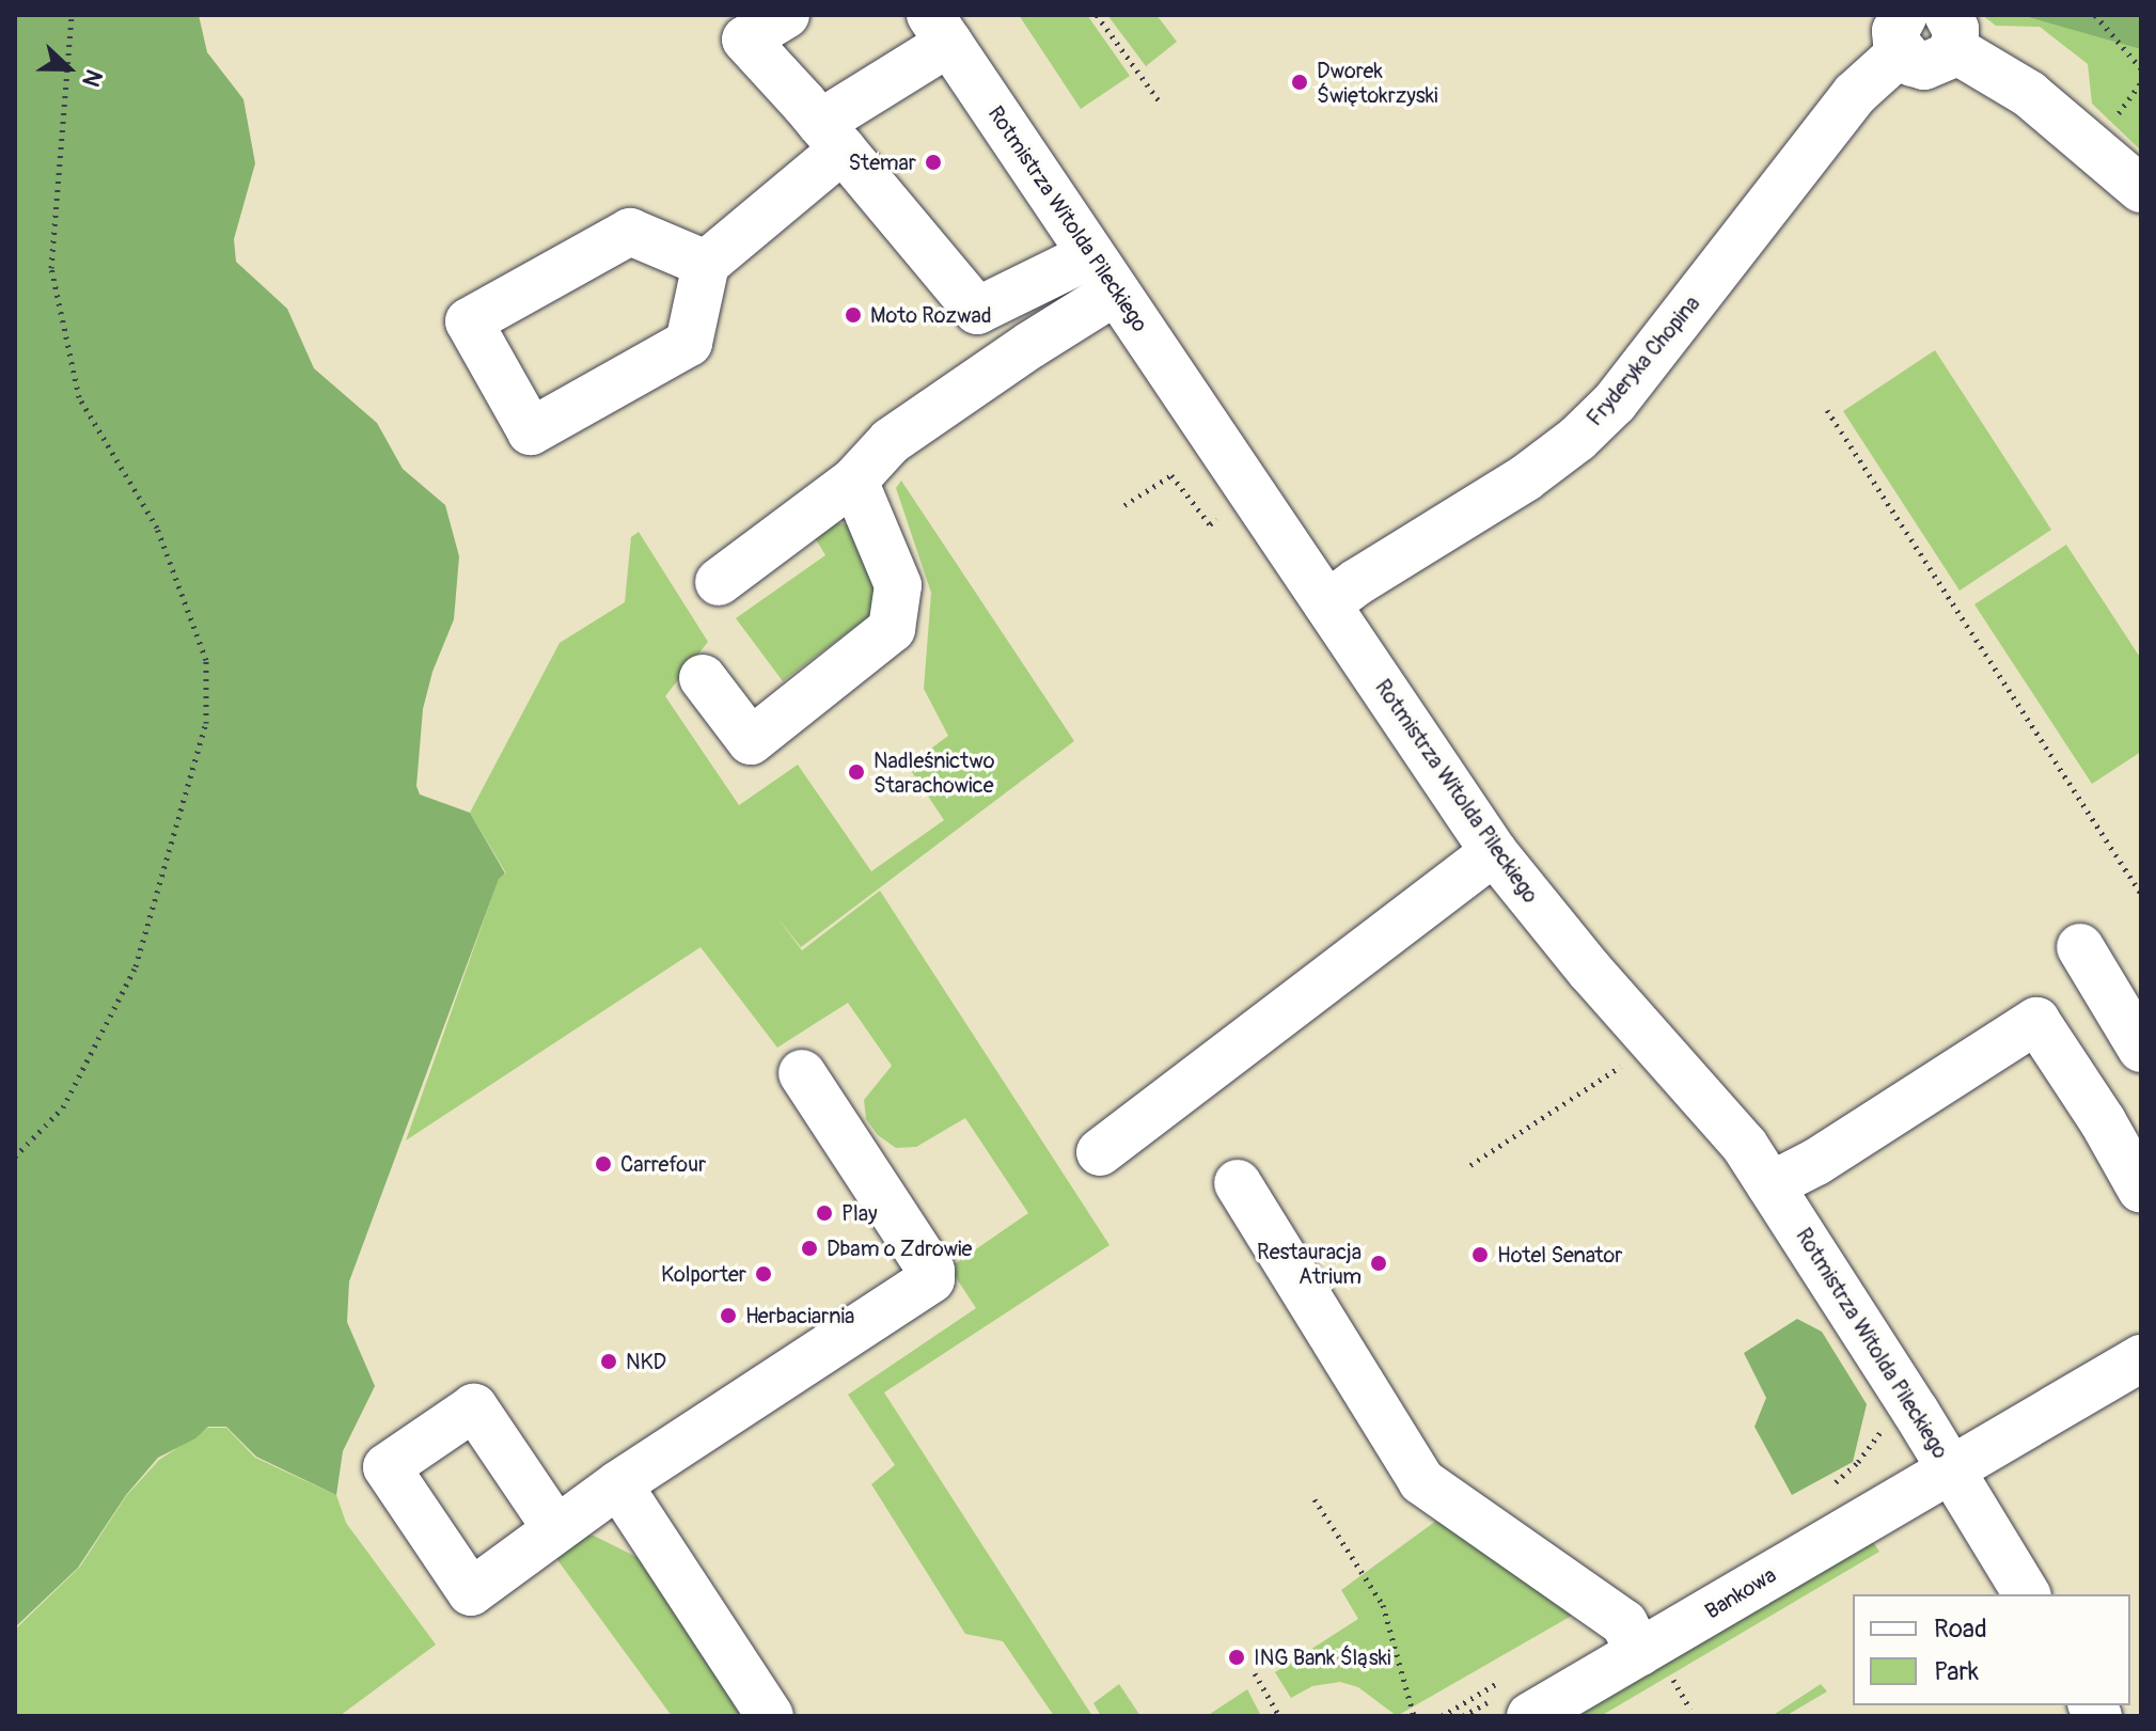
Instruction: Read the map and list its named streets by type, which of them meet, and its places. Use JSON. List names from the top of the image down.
{
  "streets": {
    "street": ["Rotmistrza Witolda Pileckiego", "Fryderyka Chopina", "Bankowa"]
  },
  "crossings": [
    ["Rotmistrza Witolda Pileckiego", "Fryderyka Chopina"],
    ["Rotmistrza Witolda Pileckiego", "Bankowa"]
  ],
  "places": [
    "Dworek Świętokrzyski",
    "Stemar",
    "Moto Rozwad",
    "Nadleśnictwo Starachowice",
    "Carrefour",
    "Play",
    "Dbam o Zdrowie",
    "Hotel Senator",
    "Restauracja Atrium",
    "Kolporter",
    "Herbaciarnia",
    "NKD",
    "ING Bank Śląski"
  ],
  "legend": ["Road", "Park"],
  "north": "right"
}
